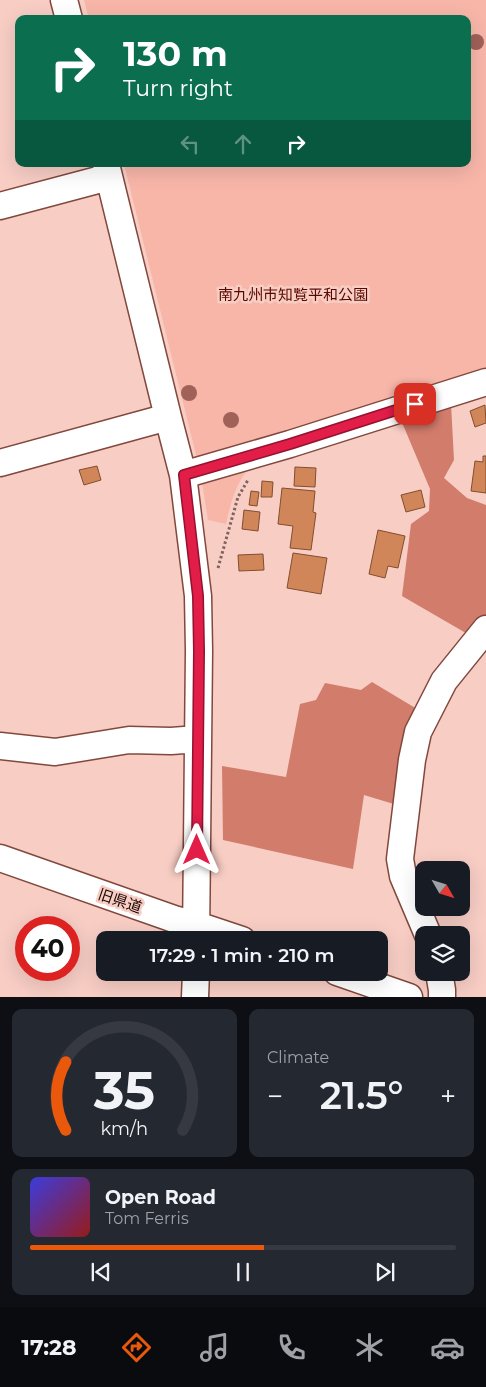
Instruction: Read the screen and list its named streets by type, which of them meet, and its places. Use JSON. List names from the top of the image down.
{
  "streets": {
    "street": ["旧県道"]
  },
  "parks": ["南九州市知覧平和公園"],
  "north": "bottom right",
  "page": {
    "turn": ["130 m", "Turn right"],
    "limit": "40",
    "trip": "17:29 · 1 min · 210 m",
    "tile": "Climate",
    "heat": ["−", "21.5°", "+"],
    "song": ["Open Road", "Tom Ferris"],
    "tabs": "17:28",
    "gauge": ["35", "km/h"]
  }
}
